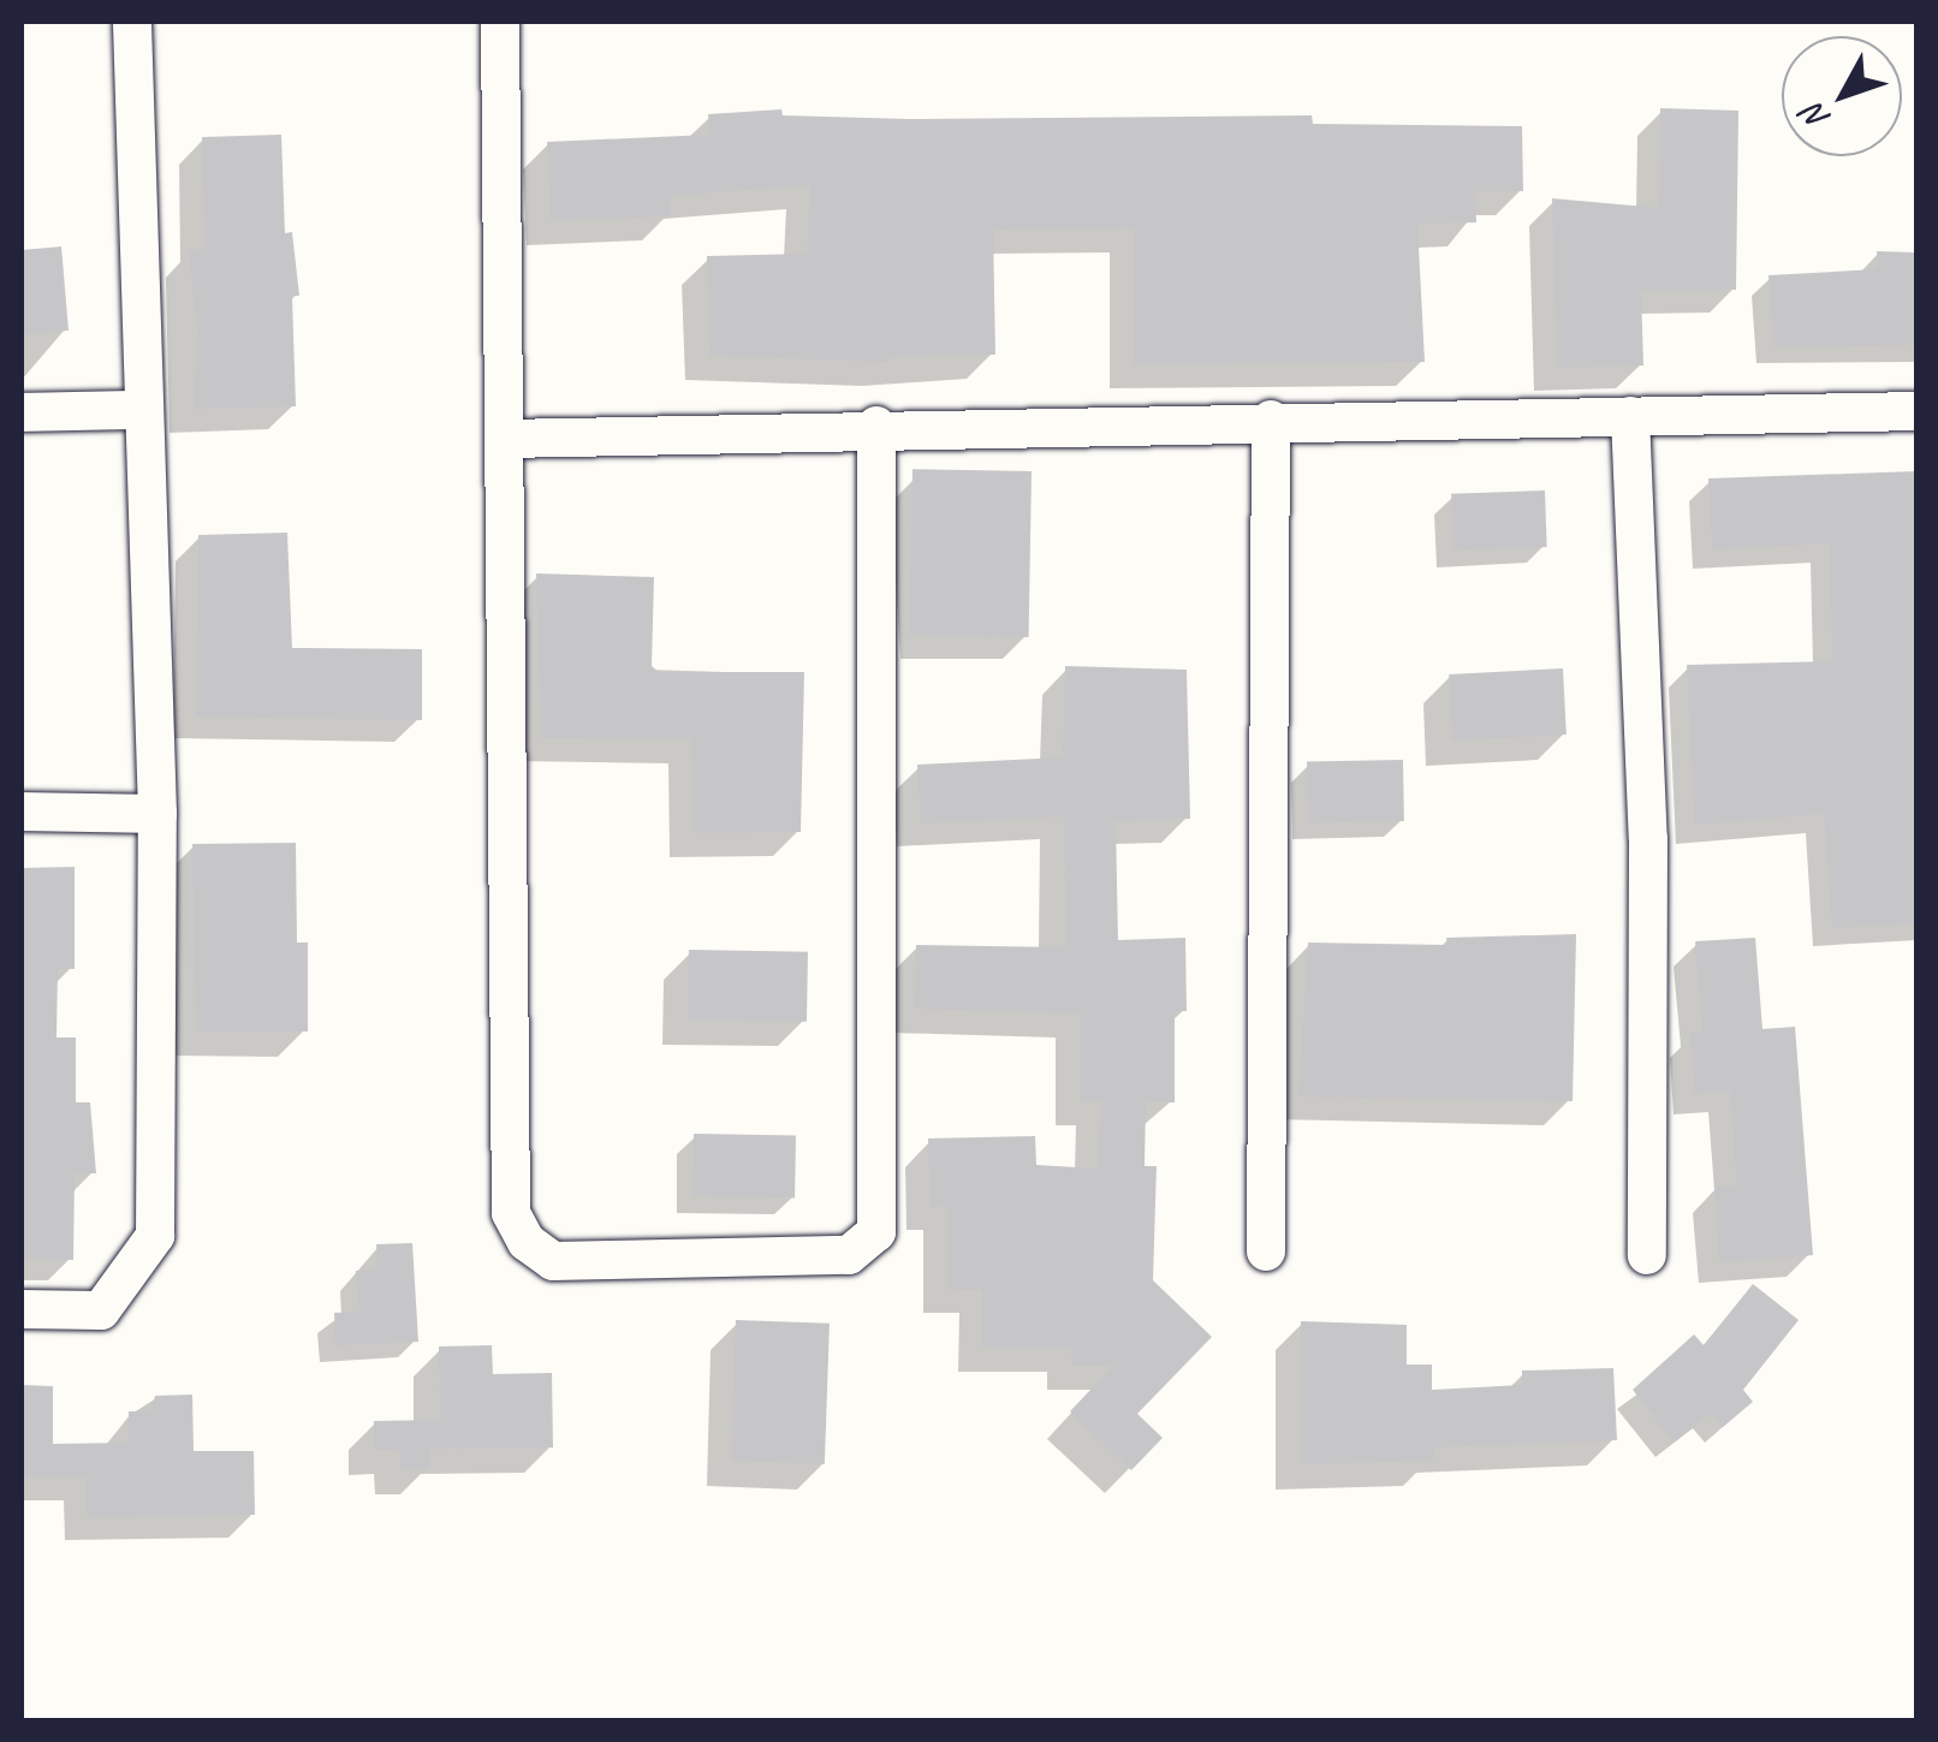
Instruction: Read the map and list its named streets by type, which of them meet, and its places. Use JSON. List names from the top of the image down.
{
  "north": "bottom left"
}
